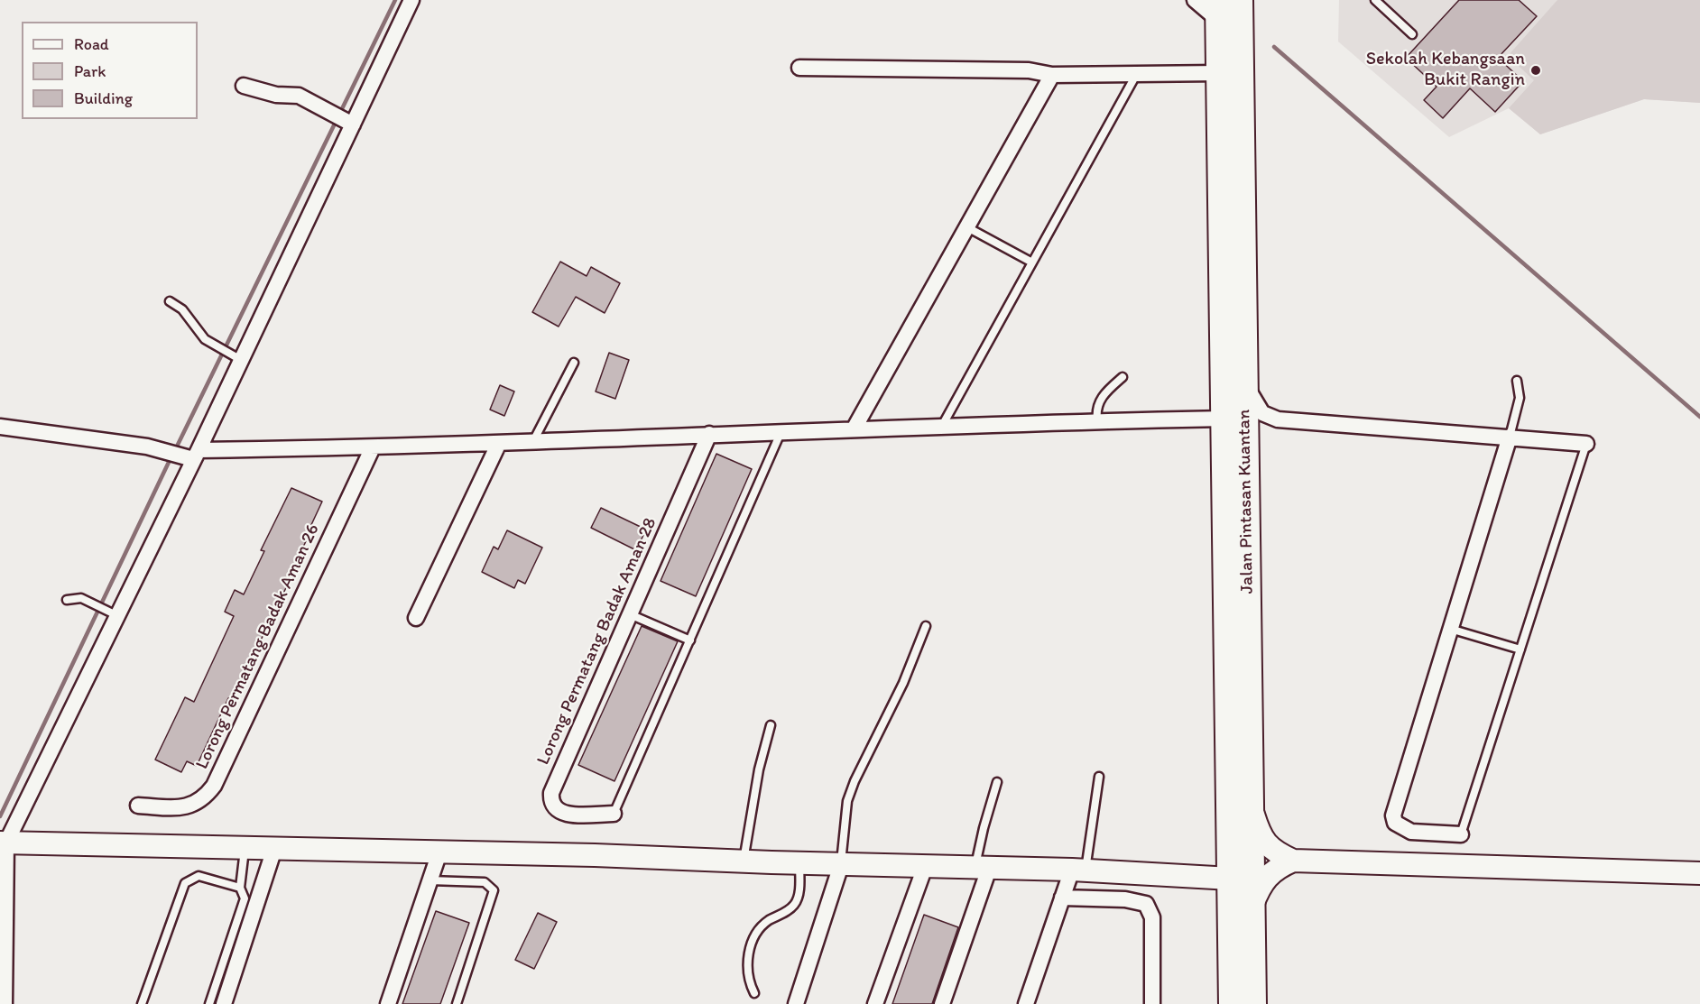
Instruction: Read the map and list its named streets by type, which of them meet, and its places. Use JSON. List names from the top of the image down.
{
  "streets": {
    "highway": ["Jalan Pintasan Kuantan"],
    "street": ["Lorong Permatang Badak Aman 28", "Lorong Permatang Badak Aman 26"]
  },
  "places": ["Sekolah Kebangsaan Bukit Rangin"],
  "legend": ["Road", "Park", "Building"]
}
